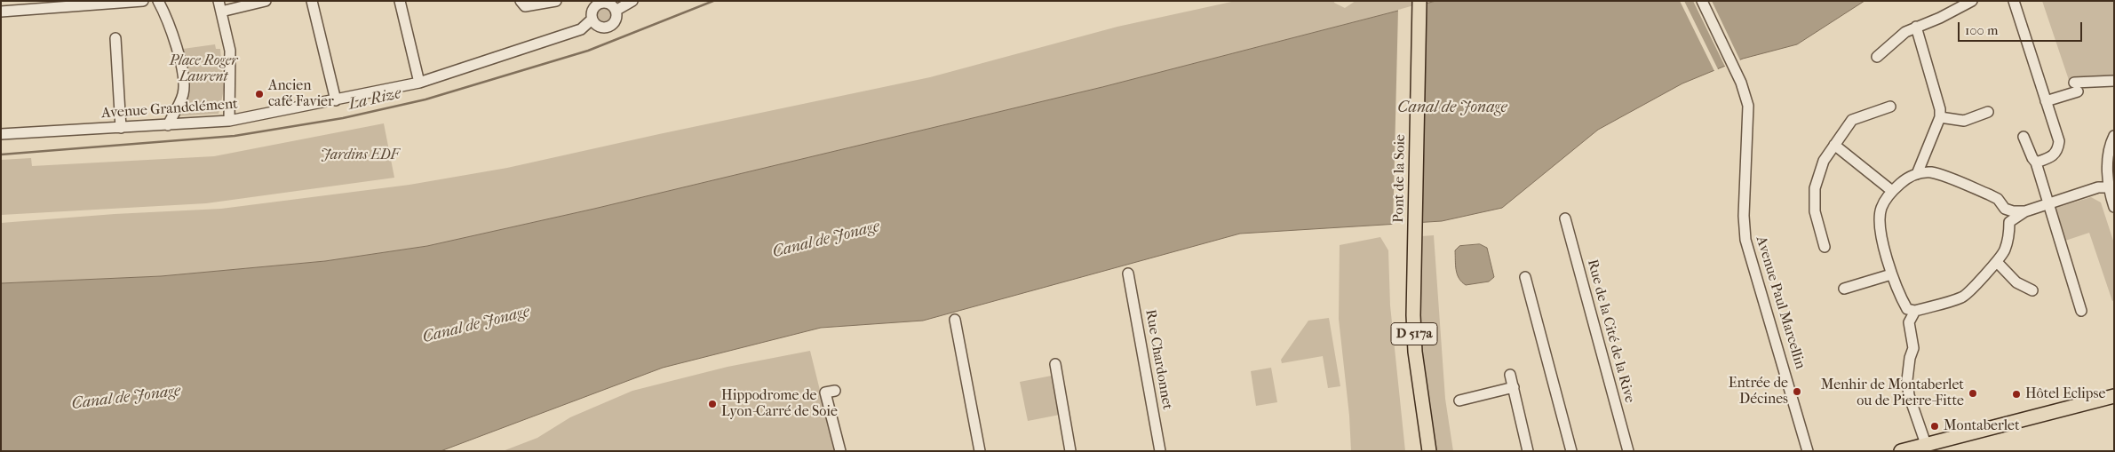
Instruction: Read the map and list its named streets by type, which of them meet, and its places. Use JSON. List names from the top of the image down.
{
  "streets": {
    "main road": ["Pont de la Soie", "D 517a"],
    "street": [
      "Avenue Grandclément",
      "Avenue Paul Marcellin",
      "Rue de la Cité de la Rive",
      "Rue Chardonnet"
    ]
  },
  "water": ["La Rize", "Canal de Jonage"],
  "parks": ["Place Roger Laurent", "Jardins EDF"],
  "places": [
    "Ancien café Favier",
    "Entrée de Décines",
    "Menhir de Montaberlet ou de Pierre-Fitte",
    "Hôtel Eclipse",
    "Hippodrome de Lyon-Carré de Soie",
    "Montaberlet"
  ],
  "scale_bar": "100 m"
}
